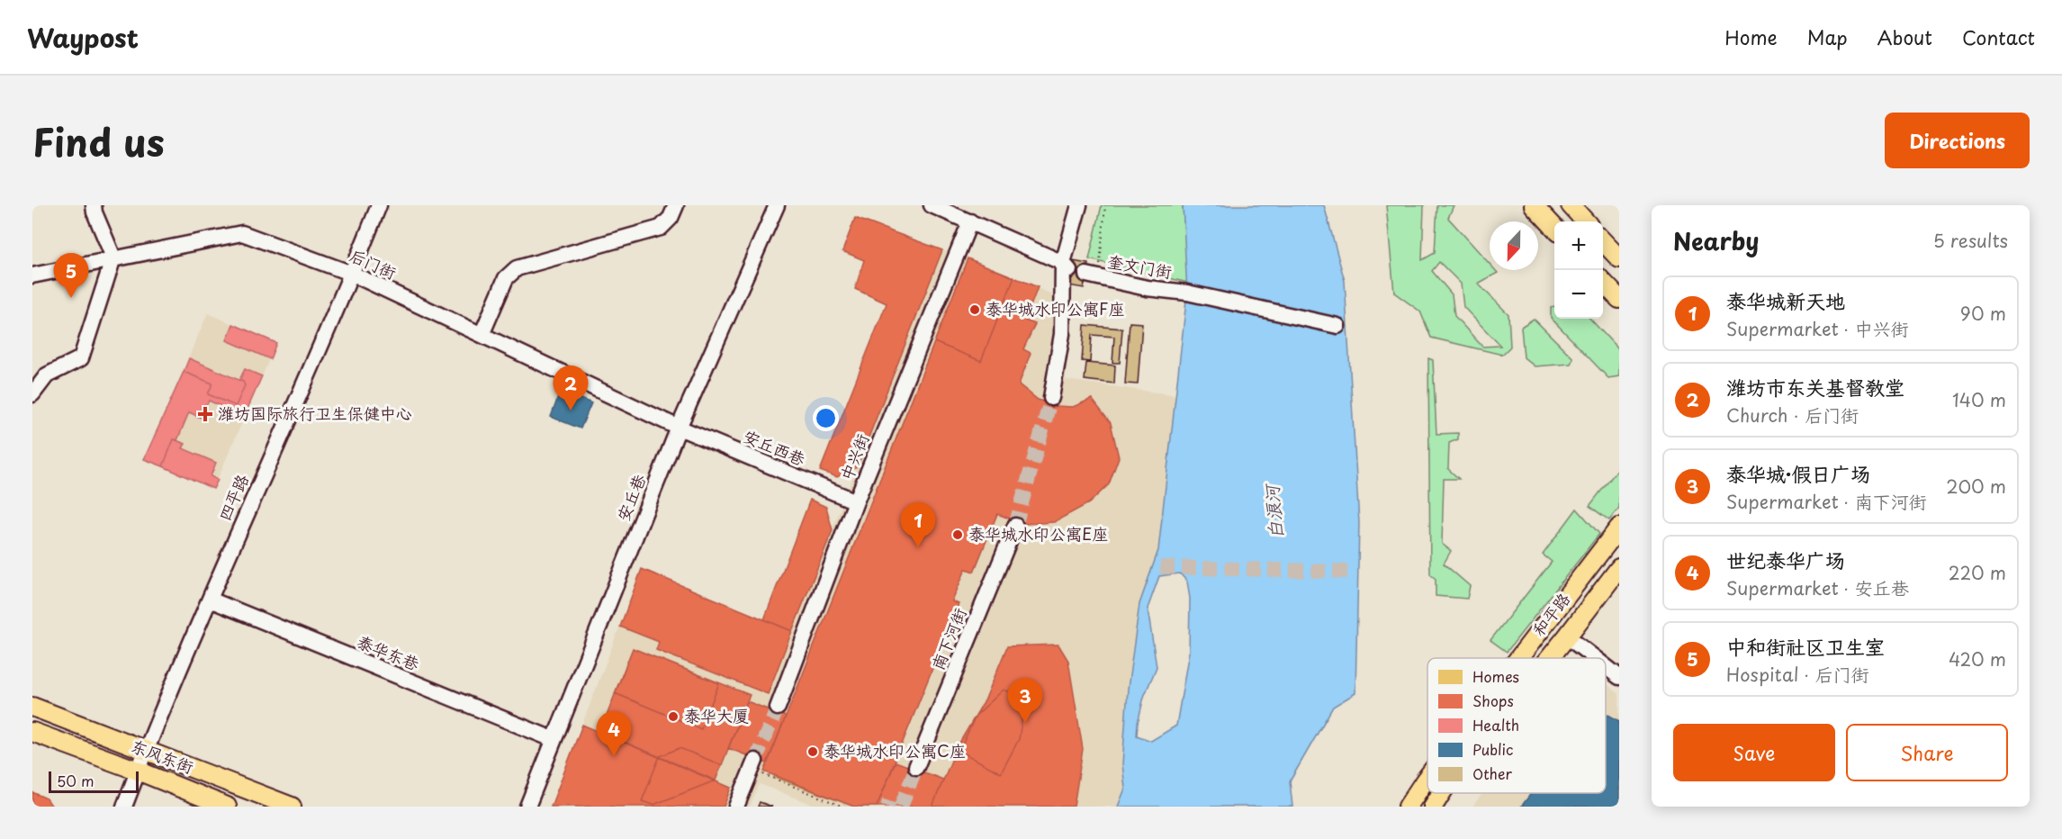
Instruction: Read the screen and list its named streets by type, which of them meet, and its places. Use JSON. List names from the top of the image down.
{
  "streets": {
    "main road": ["和平路", "东风东街"],
    "street": [
      "后门街",
      "奎文门街",
      "安丘西巷",
      "中兴街",
      "四平路",
      "安丘巷",
      "南下河街",
      "泰华东巷"
    ]
  },
  "crossings": [
    ["后门街", "安丘西巷"],
    ["后门街", "四平路"],
    ["后门街", "安丘巷"],
    ["安丘西巷", "中兴街"],
    ["安丘西巷", "安丘巷"],
    ["四平路", "泰华东巷"],
    ["四平路", "东风东街"],
    ["安丘巷", "泰华东巷"]
  ],
  "water": ["白浪河"],
  "places": {
    "other": [
      "泰华城水印公寓F座",
      "泰华城水印公寓E座",
      "泰华大厦",
      "泰华城水印公寓C座"
    ],
    "health": ["潍坊国际旅行卫生保健中心"]
  },
  "legend": [
    "Homes",
    "Shops",
    "Health",
    "Public",
    "Other"
  ],
  "scale_bar": "50 m",
  "north": "bottom",
  "page": {
    "header": "Waypost",
    "nav": [
      "Home",
      "Map",
      "About",
      "Contact"
    ],
    "title": "Find us",
    "buttons": [
      "Directions",
      ["Save", "Share"]
    ],
    "heading": ["Nearby", "5 results"],
    "map_buttons": ["+", "−"],
    "pins": [
      "5",
      "2",
      "1",
      "3",
      "4"
    ],
    "list": [
      {
        "mark": "1",
        "name": "泰华城新天地",
        "note": "Supermarket · 中兴街",
        "value": "90 m"
      },
      {
        "mark": "2",
        "name": "潍坊市东关基督教堂",
        "note": "Church · 后门街",
        "value": "140 m"
      },
      {
        "mark": "3",
        "name": "泰华城·假日广场",
        "note": "Supermarket · 南下河街",
        "value": "200 m"
      },
      {
        "mark": "4",
        "name": "世纪泰华广场",
        "note": "Supermarket · 安丘巷",
        "value": "220 m"
      },
      {
        "mark": "5",
        "name": "中和街社区卫生室",
        "note": "Hospital · 后门街",
        "value": "420 m"
      }
    ],
    "scale": "50 m"
  }
}
